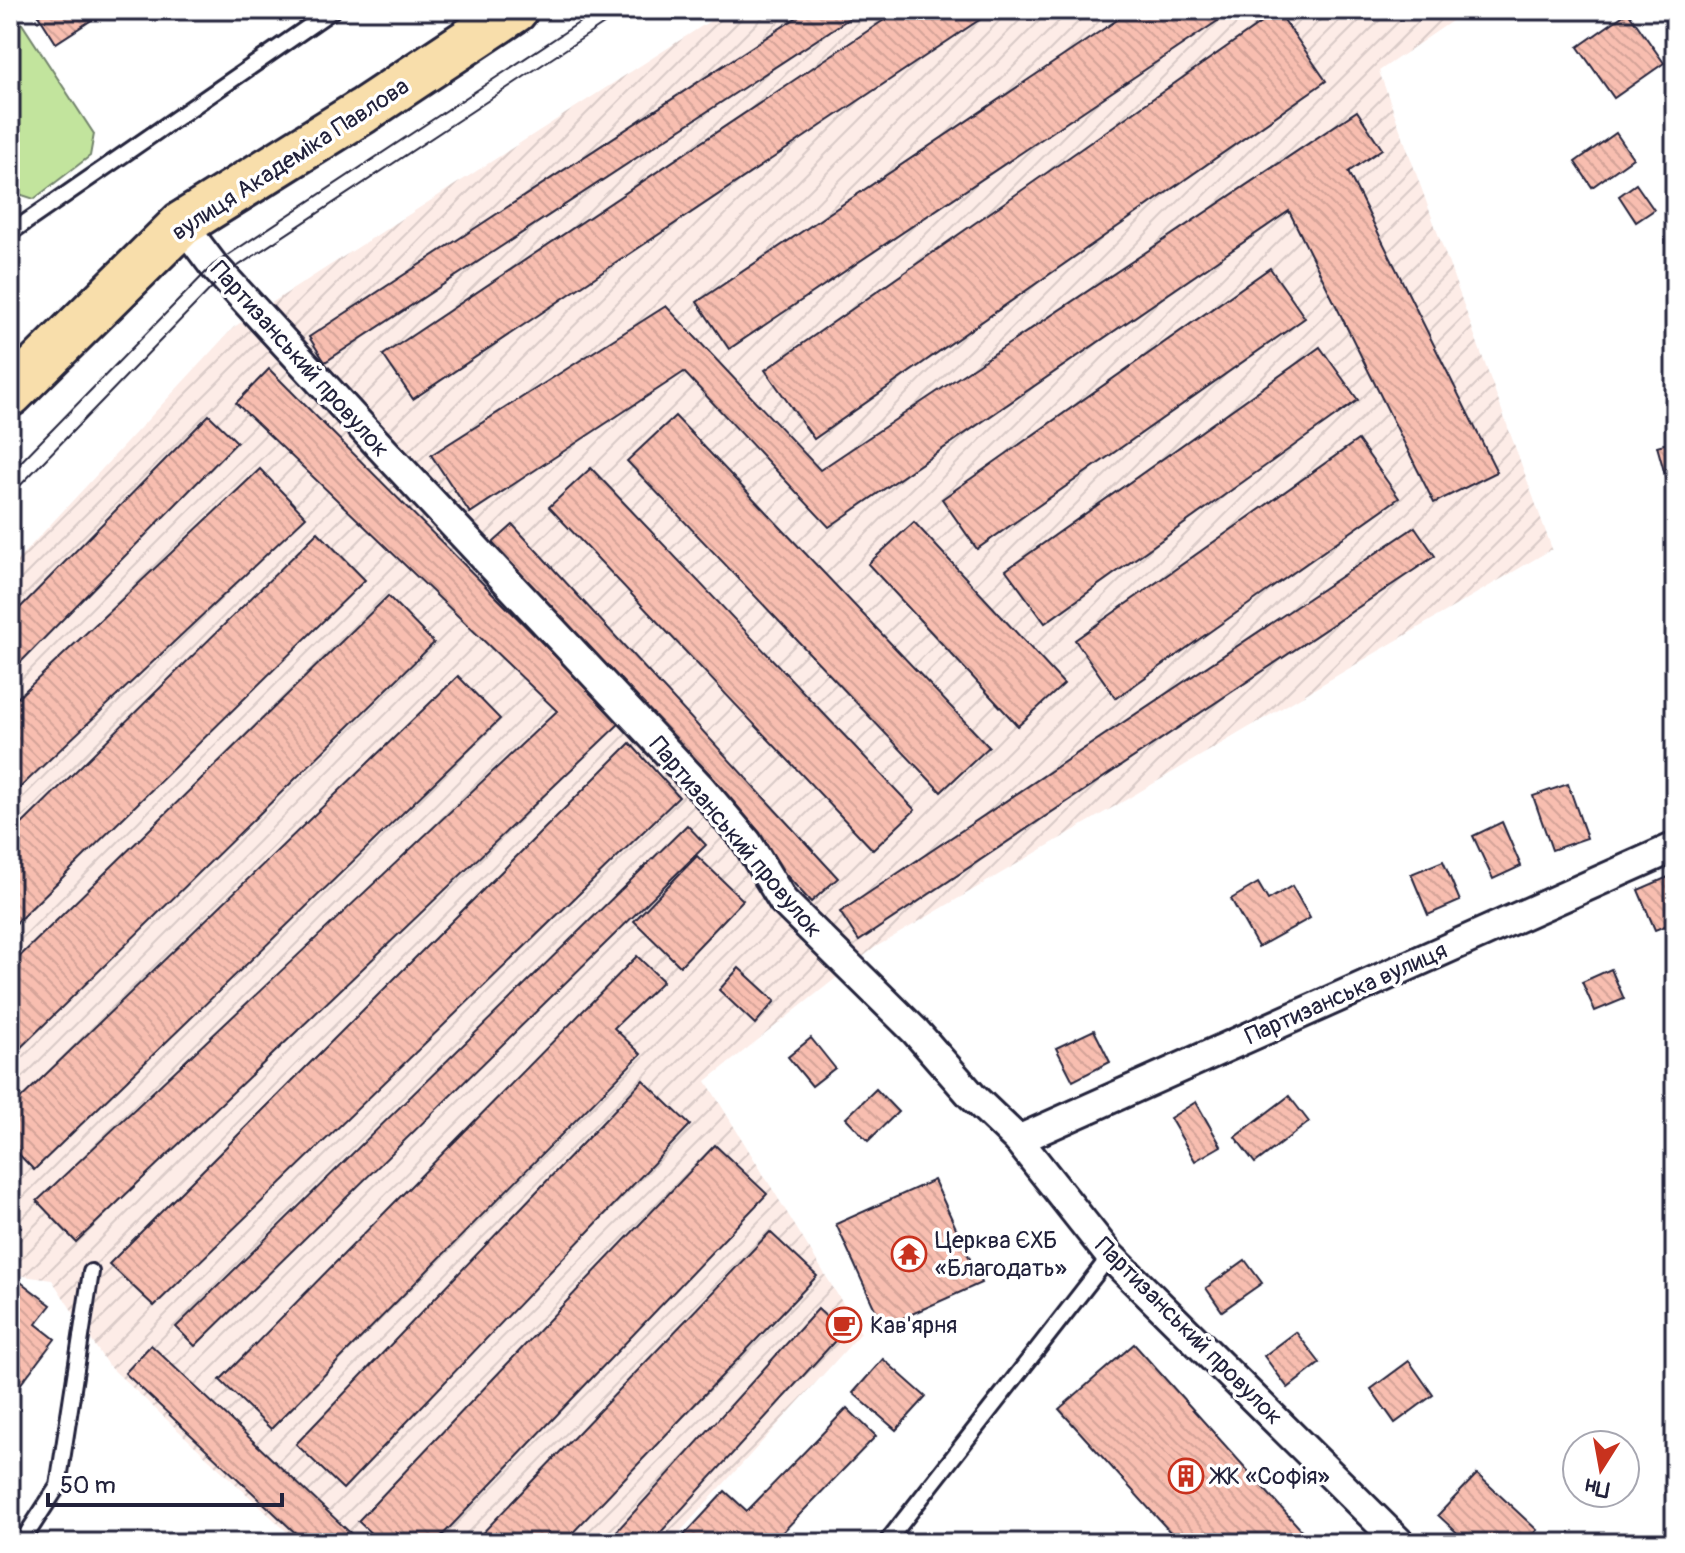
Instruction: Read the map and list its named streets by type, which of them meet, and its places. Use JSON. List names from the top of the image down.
{
  "streets": {
    "main road": ["вулиця Академіка Павлова"],
    "street": ["Партизанський провулок", "Партизанська вулиця"]
  },
  "crossings": [
    ["вулиця Академіка Павлова", "Партизанський провулок"],
    ["Партизанський провулок", "Партизанська вулиця"]
  ],
  "places": {
    "temple": ["Церква ЄХБ «Благодать»"],
    "cafe": ["Кав'ярня"],
    "building": ["ЖК «Софія»"]
  },
  "scale_bar": "50 m",
  "north": "bottom"
}
